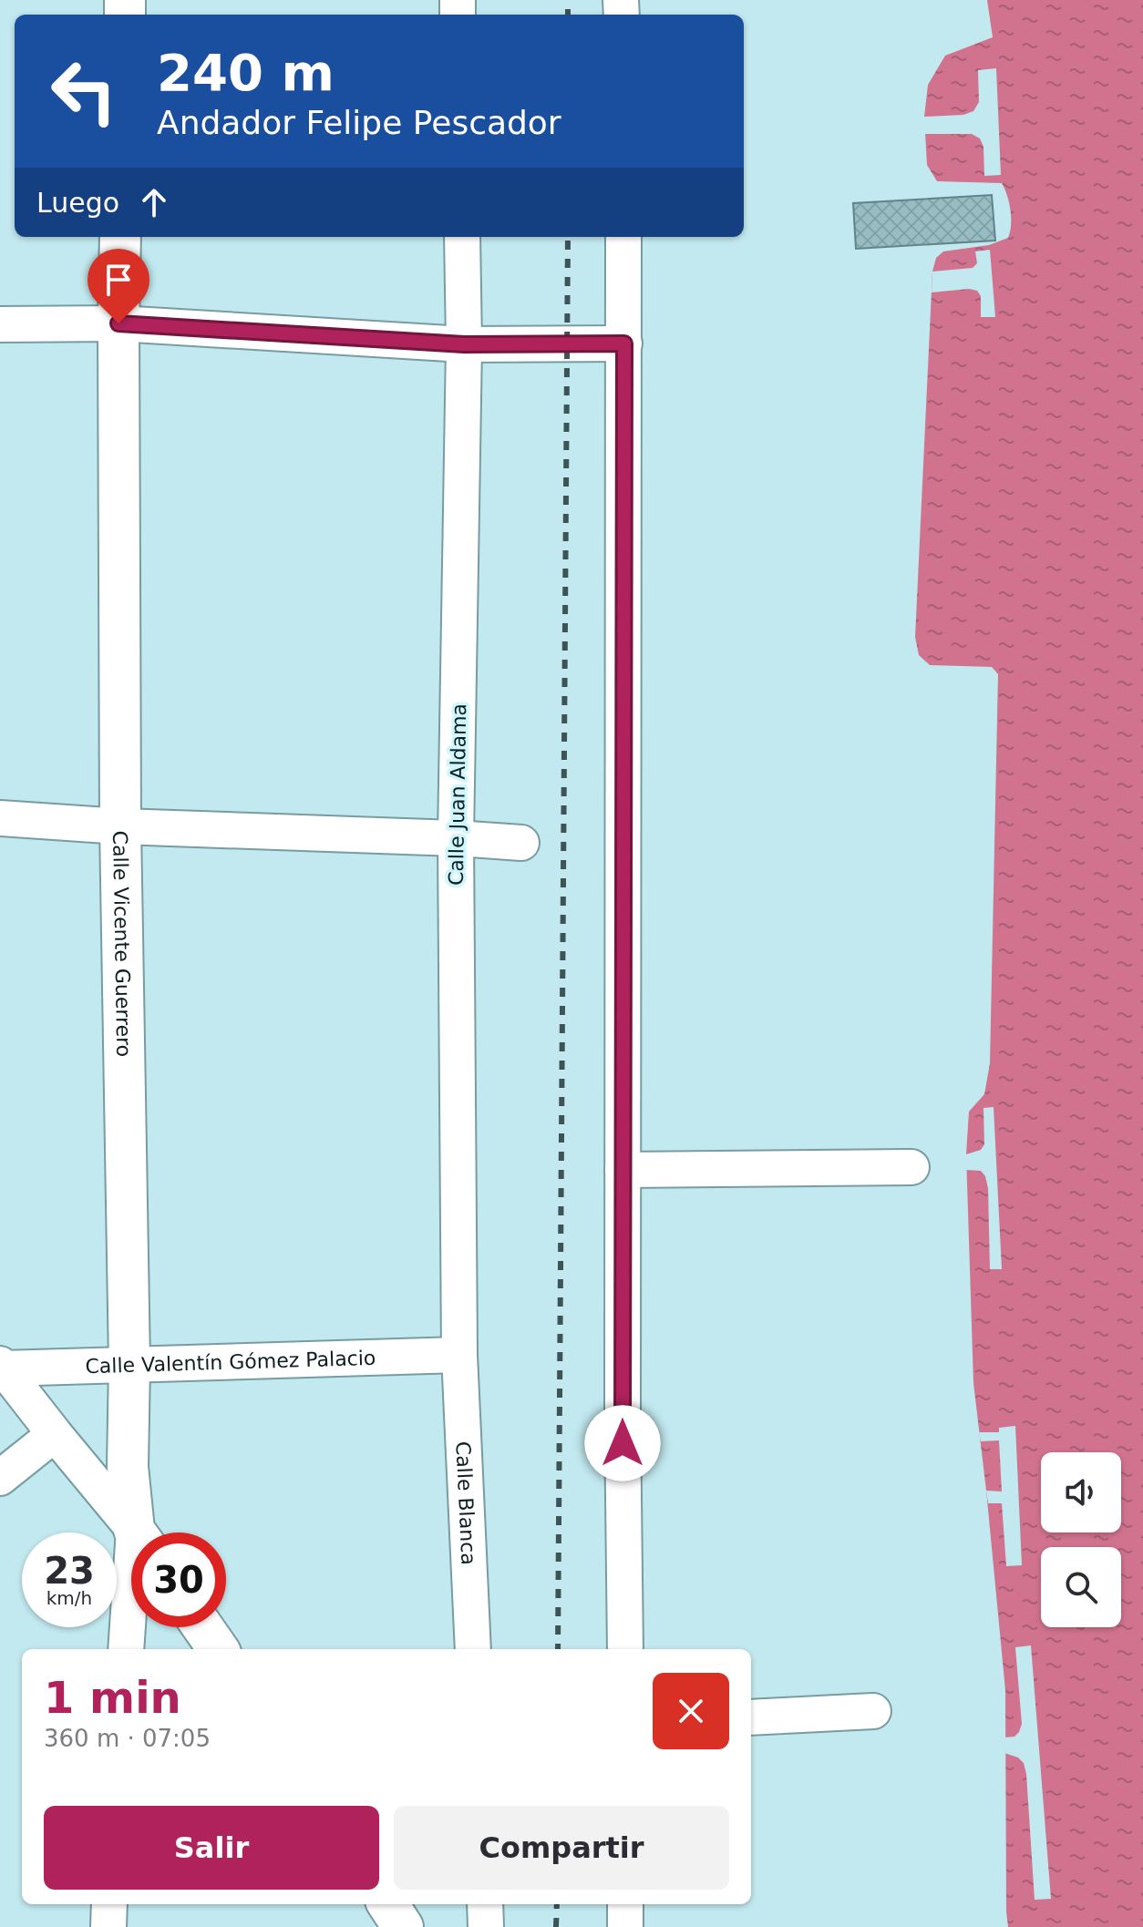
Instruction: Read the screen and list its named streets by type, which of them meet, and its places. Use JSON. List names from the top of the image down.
{
  "streets": {
    "main road": ["Calle Vicente Guerrero"],
    "street": ["Calle Juan Aldama", "Calle Valentín Gómez Palacio", "Calle Blanca"]
  },
  "crossings": [
    ["Calle Juan Aldama", "Calle Valentín Gómez Palacio"],
    ["Calle Juan Aldama", "Calle Blanca"],
    ["Calle Vicente Guerrero", "Calle Valentín Gómez Palacio"],
    ["Calle Valentín Gómez Palacio", "Calle Blanca"]
  ],
  "page": {
    "turn": ["240 m", "Andador Felipe Pescador"],
    "then": "Luego",
    "speed": "23 km/h",
    "limit": "30",
    "heading": ["1 min", "360 m · 07:05"],
    "buttons": ["Salir", "Compartir"]
  }
}
